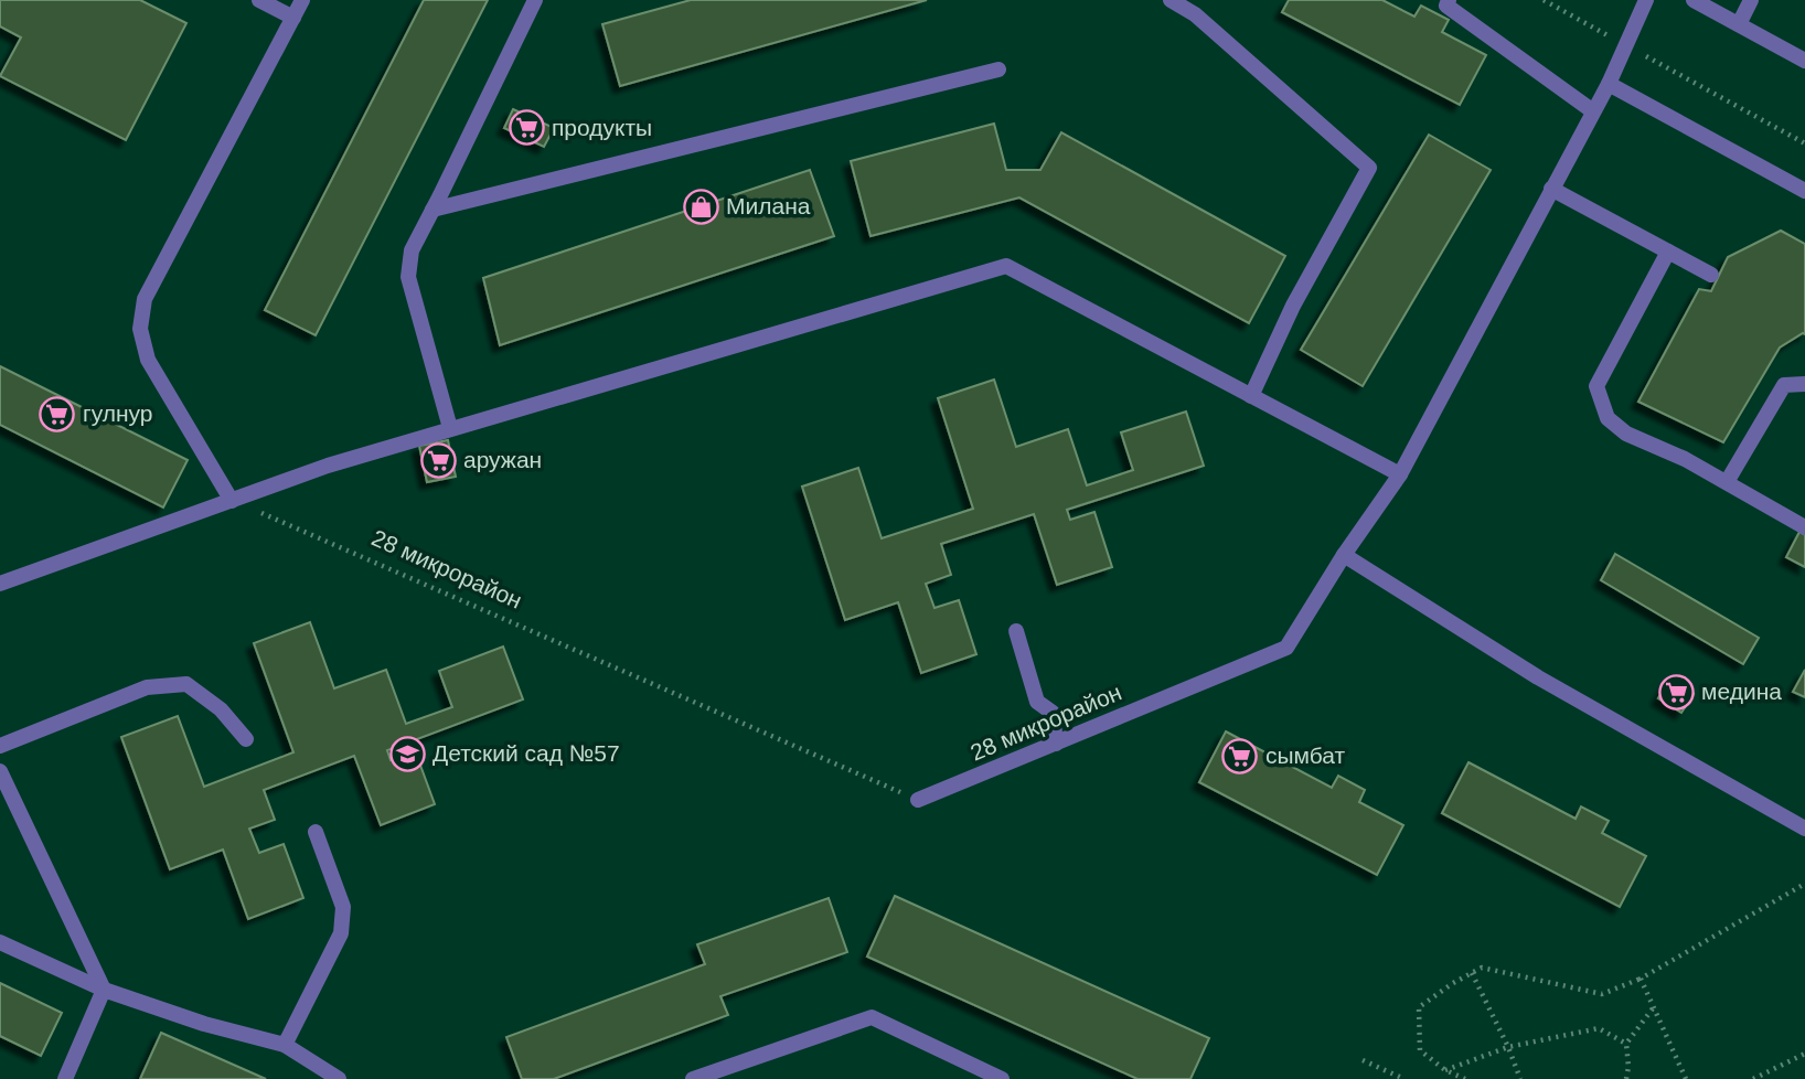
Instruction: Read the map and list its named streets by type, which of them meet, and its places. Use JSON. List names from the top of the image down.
{
  "streets": {
    "street": ["28 микрорайон"]
  },
  "places": {
    "supermarket": [
      "продукты",
      "гулнур",
      "аружан",
      "медина",
      "сымбат"
    ],
    "shop": ["Милана"],
    "school or university": ["Детский сад №57"]
  }
}
